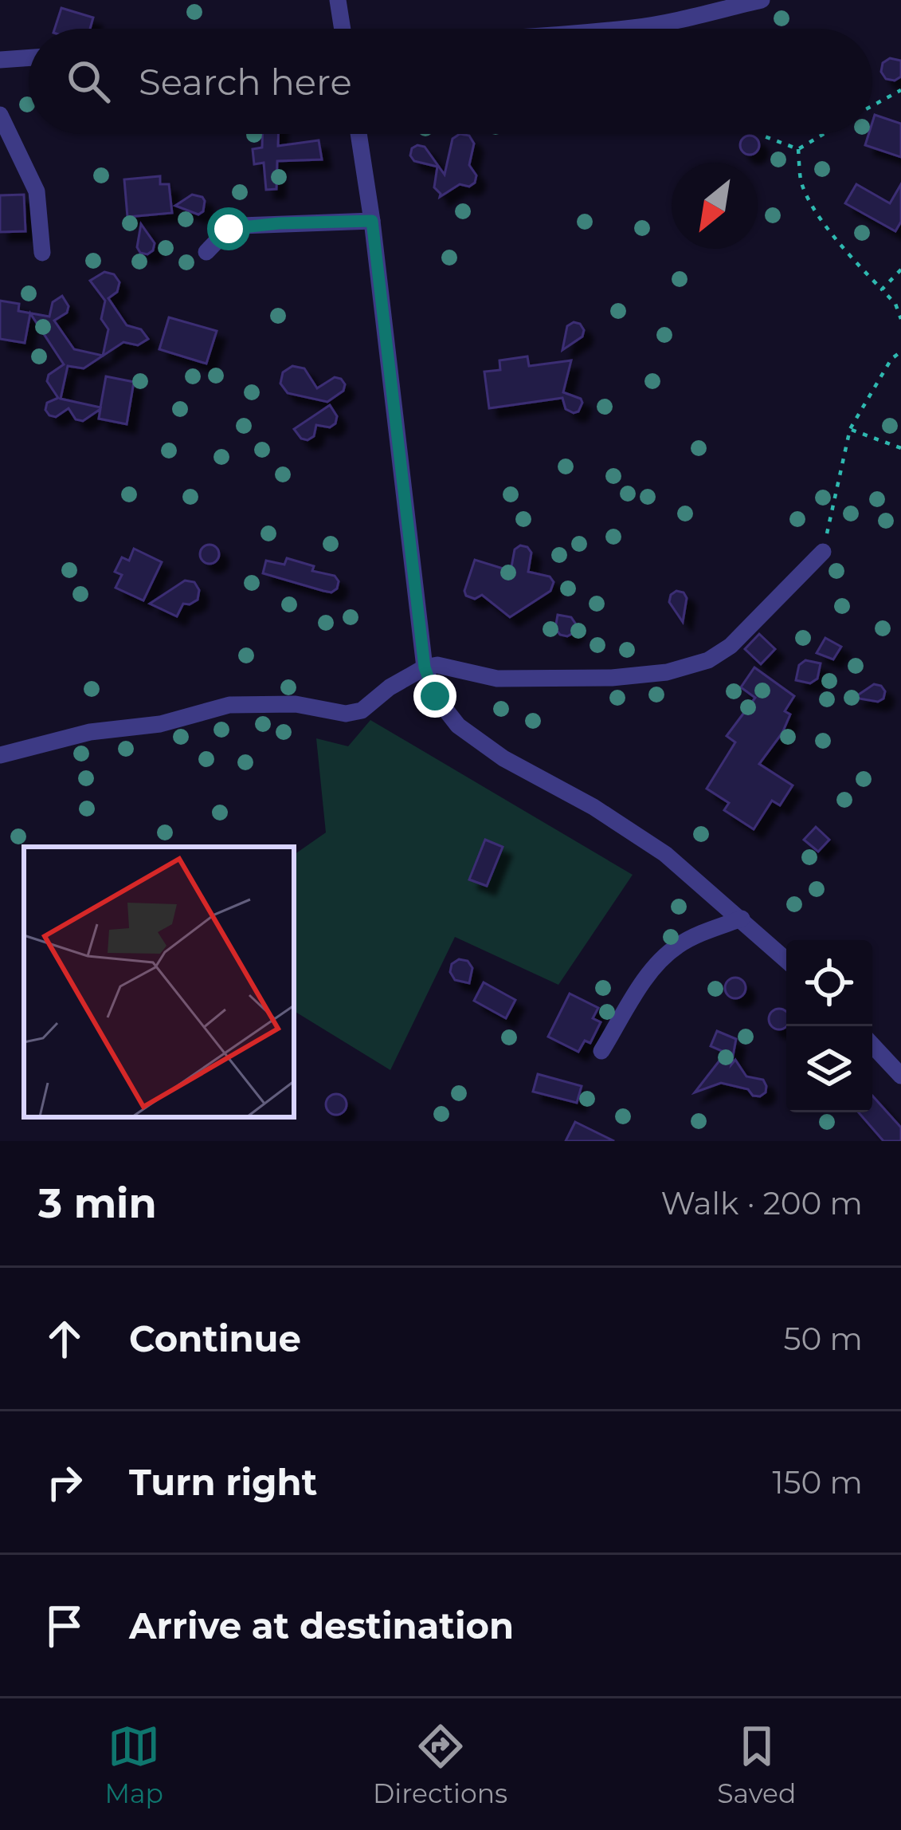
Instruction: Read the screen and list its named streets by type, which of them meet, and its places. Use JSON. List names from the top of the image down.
{
  "north": "bottom left",
  "page": {
    "search": "Search here",
    "heading": ["3 min", "Walk · 200 m"],
    "list": [
      ["Continue", "50 m"],
      ["Turn right", "150 m"],
      "Arrive at destination"
    ],
    "nav": ["Map", "Directions", "Saved"]
  }
}
